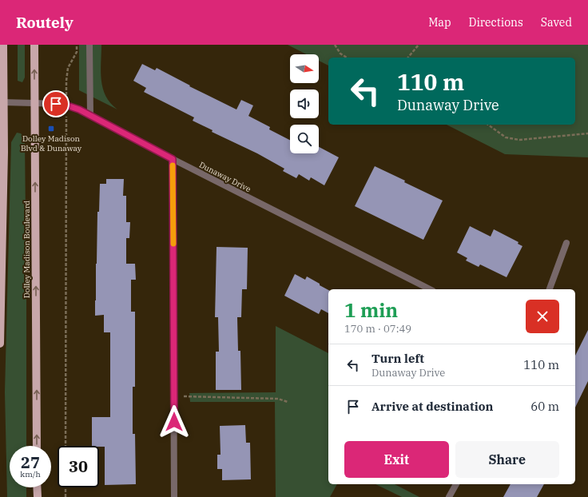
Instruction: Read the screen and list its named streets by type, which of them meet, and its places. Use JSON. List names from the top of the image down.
{
  "streets": {
    "main road": ["Dolley Madison Boulevard"],
    "street": ["Dunaway Drive"]
  },
  "crossings": [
    ["Dunaway Drive", "Dolley Madison Boulevard"]
  ],
  "places": {
    "transit": ["Dolley Madison Blvd & Dunaway"]
  },
  "north": "right",
  "page": {
    "header": "Routely",
    "nav": ["Map", "Directions", "Saved"],
    "turn": ["110 m", "Dunaway Drive"],
    "heading": ["1 min", "170 m · 07:49"],
    "list": [
      {
        "name": "Turn left",
        "note": "Dunaway Drive",
        "value": "110 m"
      },
      {
        "name": "Arrive at destination",
        "value": "60 m"
      }
    ],
    "buttons": ["Exit", "Share"],
    "speed": "27 km/h",
    "limit": "30"
  }
}
